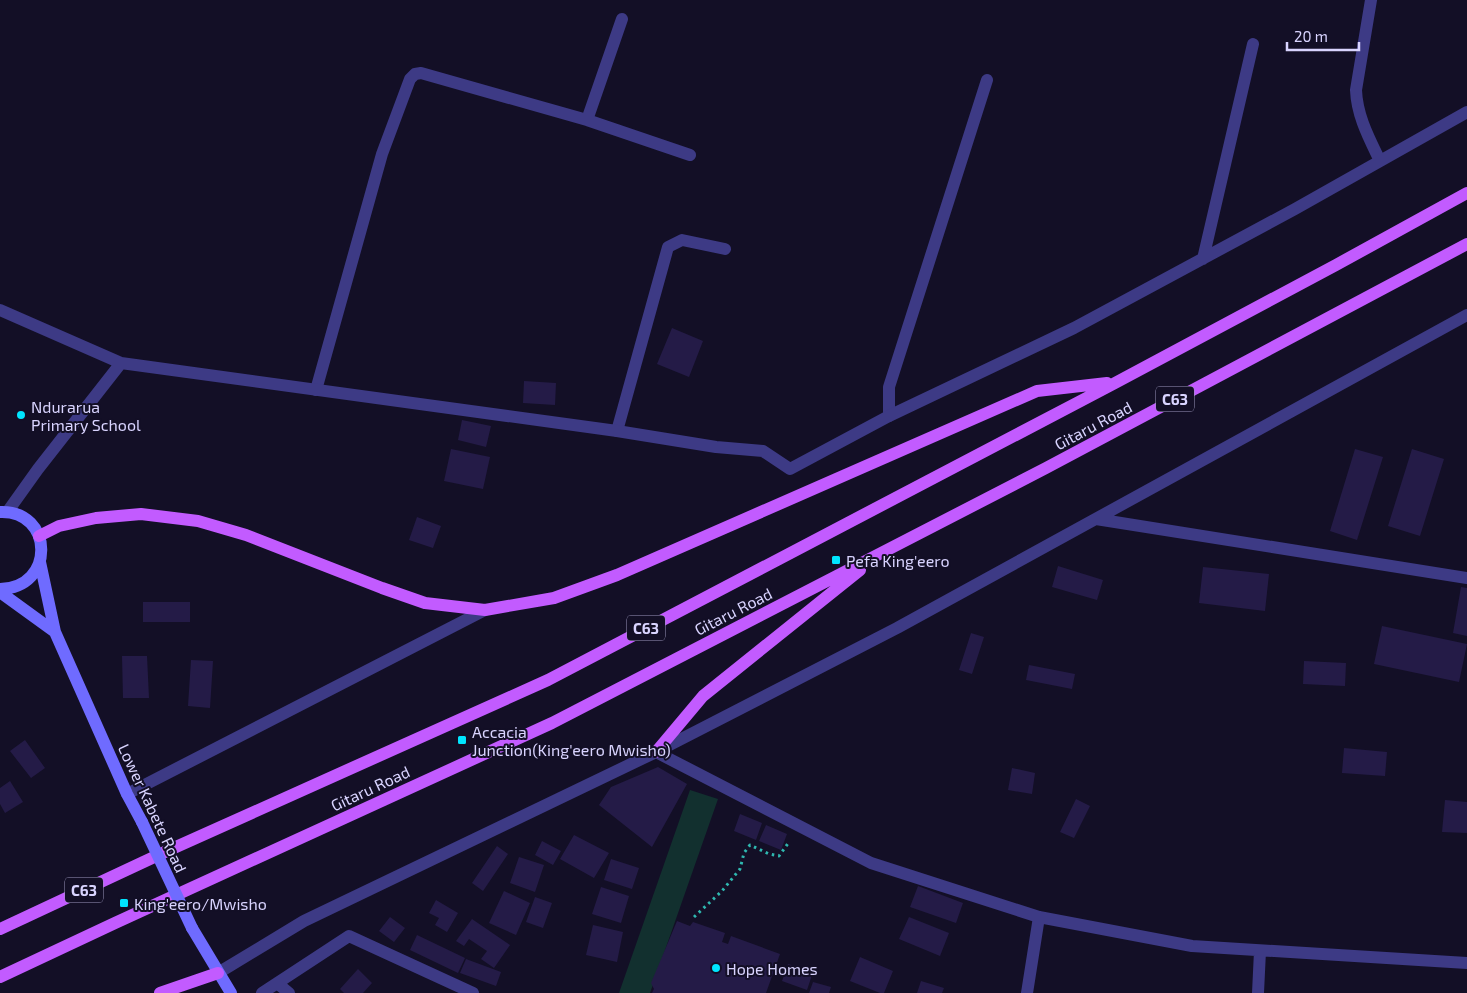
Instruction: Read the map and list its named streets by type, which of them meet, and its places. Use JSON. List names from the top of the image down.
{
  "streets": {
    "main road": ["C63", "Gitaru Road", "Lower Kabete Road"]
  },
  "places": {
    "other": ["Ndurarua Primary School", "Hope Homes"],
    "transit": ["Pefa King'eero", "Accacia Junction(King'eero Mwisho)", "King'eero/Mwisho"]
  },
  "scale_bar": "20 m"
}
